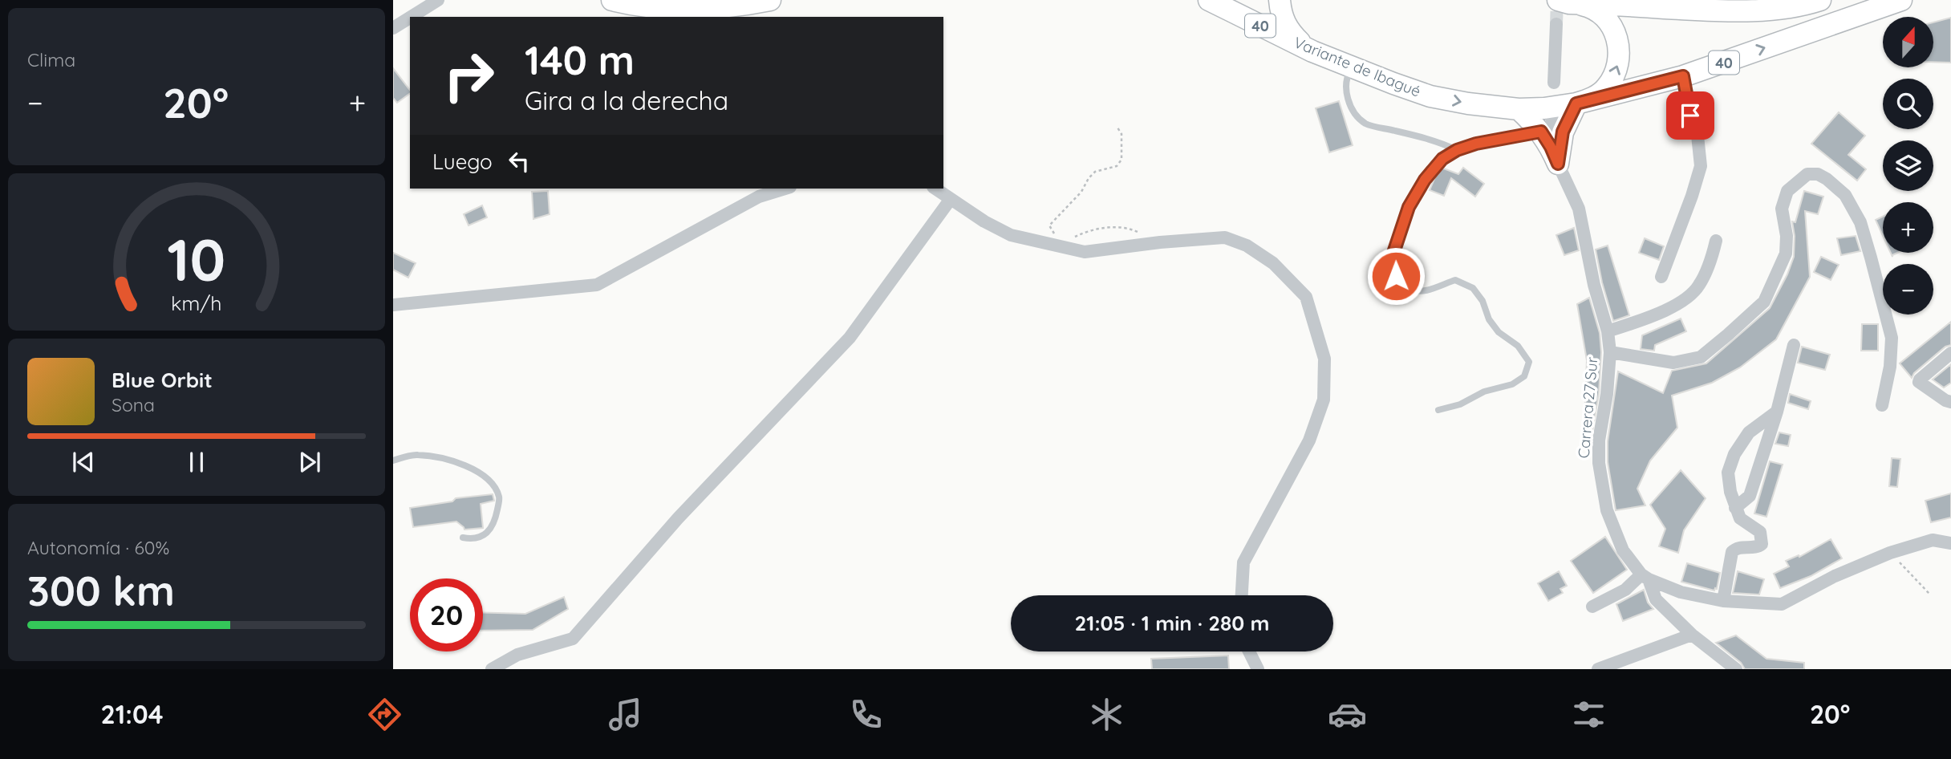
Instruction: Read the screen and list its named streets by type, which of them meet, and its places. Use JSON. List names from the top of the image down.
{
  "streets": {
    "highway": ["40", "Variante de Ibagué"],
    "street": ["Carrera 27 Sur"]
  },
  "north": "top",
  "page": {
    "tile": [
      "Clima",
      ["Autonomía · 60%", "300 km"]
    ],
    "map_buttons": ["+", "−"],
    "turn": ["140 m", "Gira a la derecha"],
    "heat": ["−", "20°", "+"],
    "then": "Luego",
    "song": ["Blue Orbit", "Sona"],
    "limit": "20",
    "trip": "21:05 · 1 min · 280 m",
    "tabs": ["21:04", "20°"],
    "gauge": ["10", "km/h"]
  }
}
